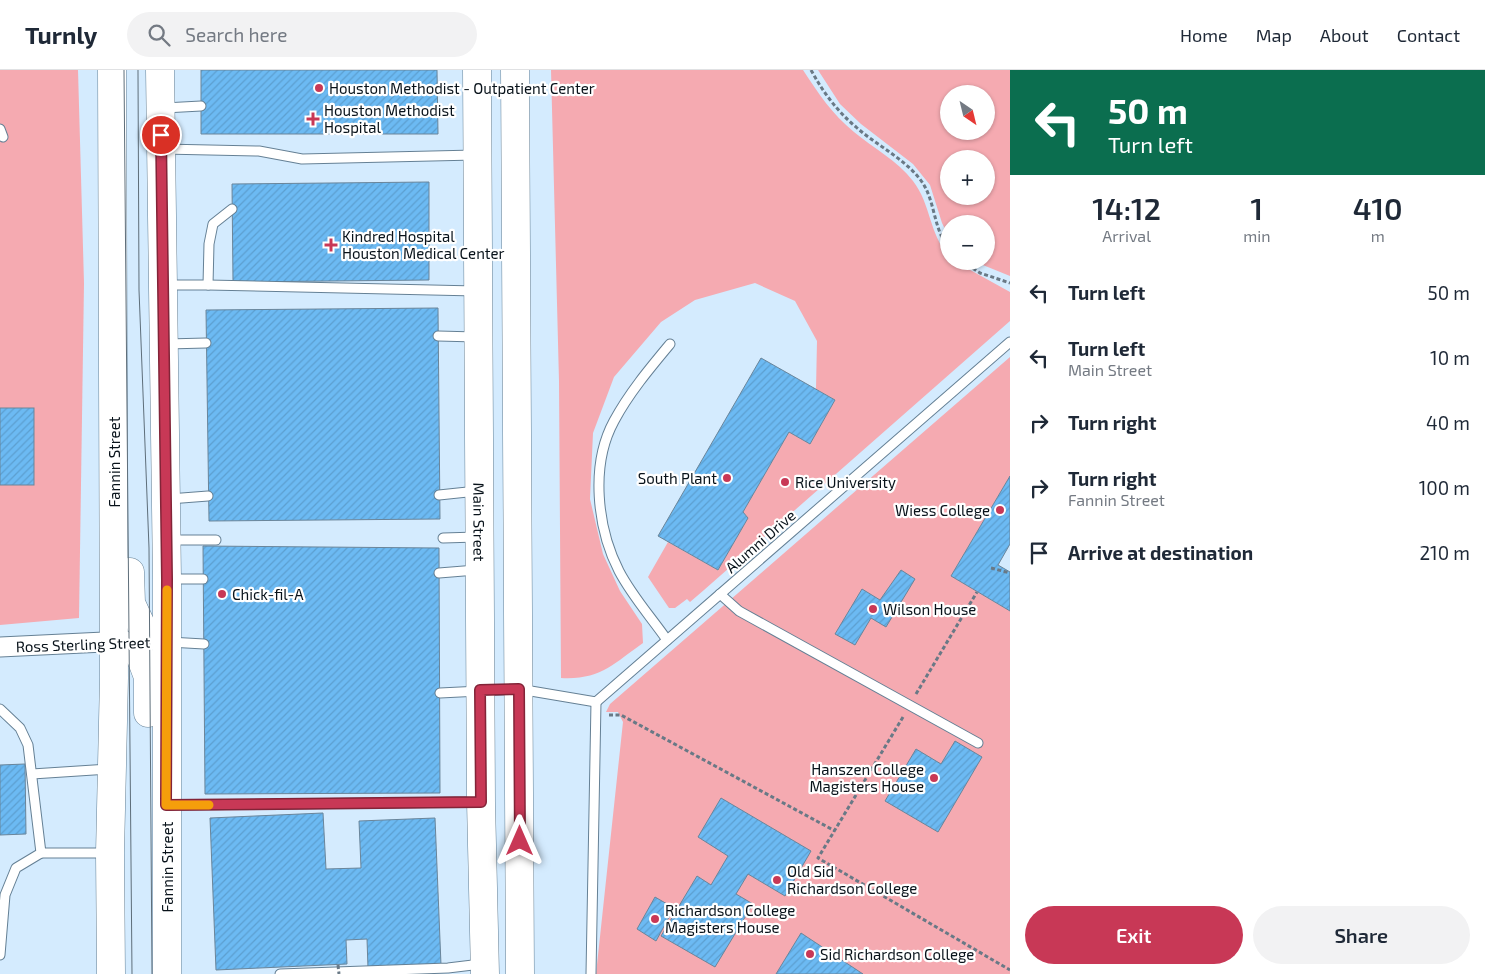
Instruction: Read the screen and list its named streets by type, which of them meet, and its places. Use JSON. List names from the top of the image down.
{
  "streets": {
    "main road": ["Fannin Street", "Main Street"],
    "street": ["Ross Sterling Street"],
    "lane": ["Alumni Drive"]
  },
  "crossings": [
    ["Fannin Street", "Ross Sterling Street"]
  ],
  "places": {
    "other": [
      "Houston Methodist - Outpatient Center",
      "South Plant",
      "Rice University",
      "Wiess College",
      "Chick-fil-A",
      "Wilson House",
      "Hanszen College Magisters House",
      "Old Sid Richardson College",
      "Richardson College Magisters House",
      "Sid Richardson College"
    ],
    "health": ["Houston Methodist Hospital", "Kindred Hospital Houston Medical Center"]
  },
  "north": "bottom right",
  "page": {
    "header": "Turnly",
    "search": "Search here",
    "nav": [
      "Home",
      "Map",
      "About",
      "Contact"
    ],
    "turn": ["50 m", "Turn left"],
    "map_buttons": ["+", "−"],
    "eta": [
      "14:12",
      "Arrival",
      "1",
      "min",
      "410",
      "m"
    ],
    "list": [
      {
        "name": "Turn left",
        "value": "50 m"
      },
      {
        "name": "Turn left",
        "note": "Main Street",
        "value": "10 m"
      },
      {
        "name": "Turn right",
        "value": "40 m"
      },
      {
        "name": "Turn right",
        "note": "Fannin Street",
        "value": "100 m"
      },
      {
        "name": "Arrive at destination",
        "value": "210 m"
      }
    ],
    "buttons": ["Exit", "Share"]
  }
}
